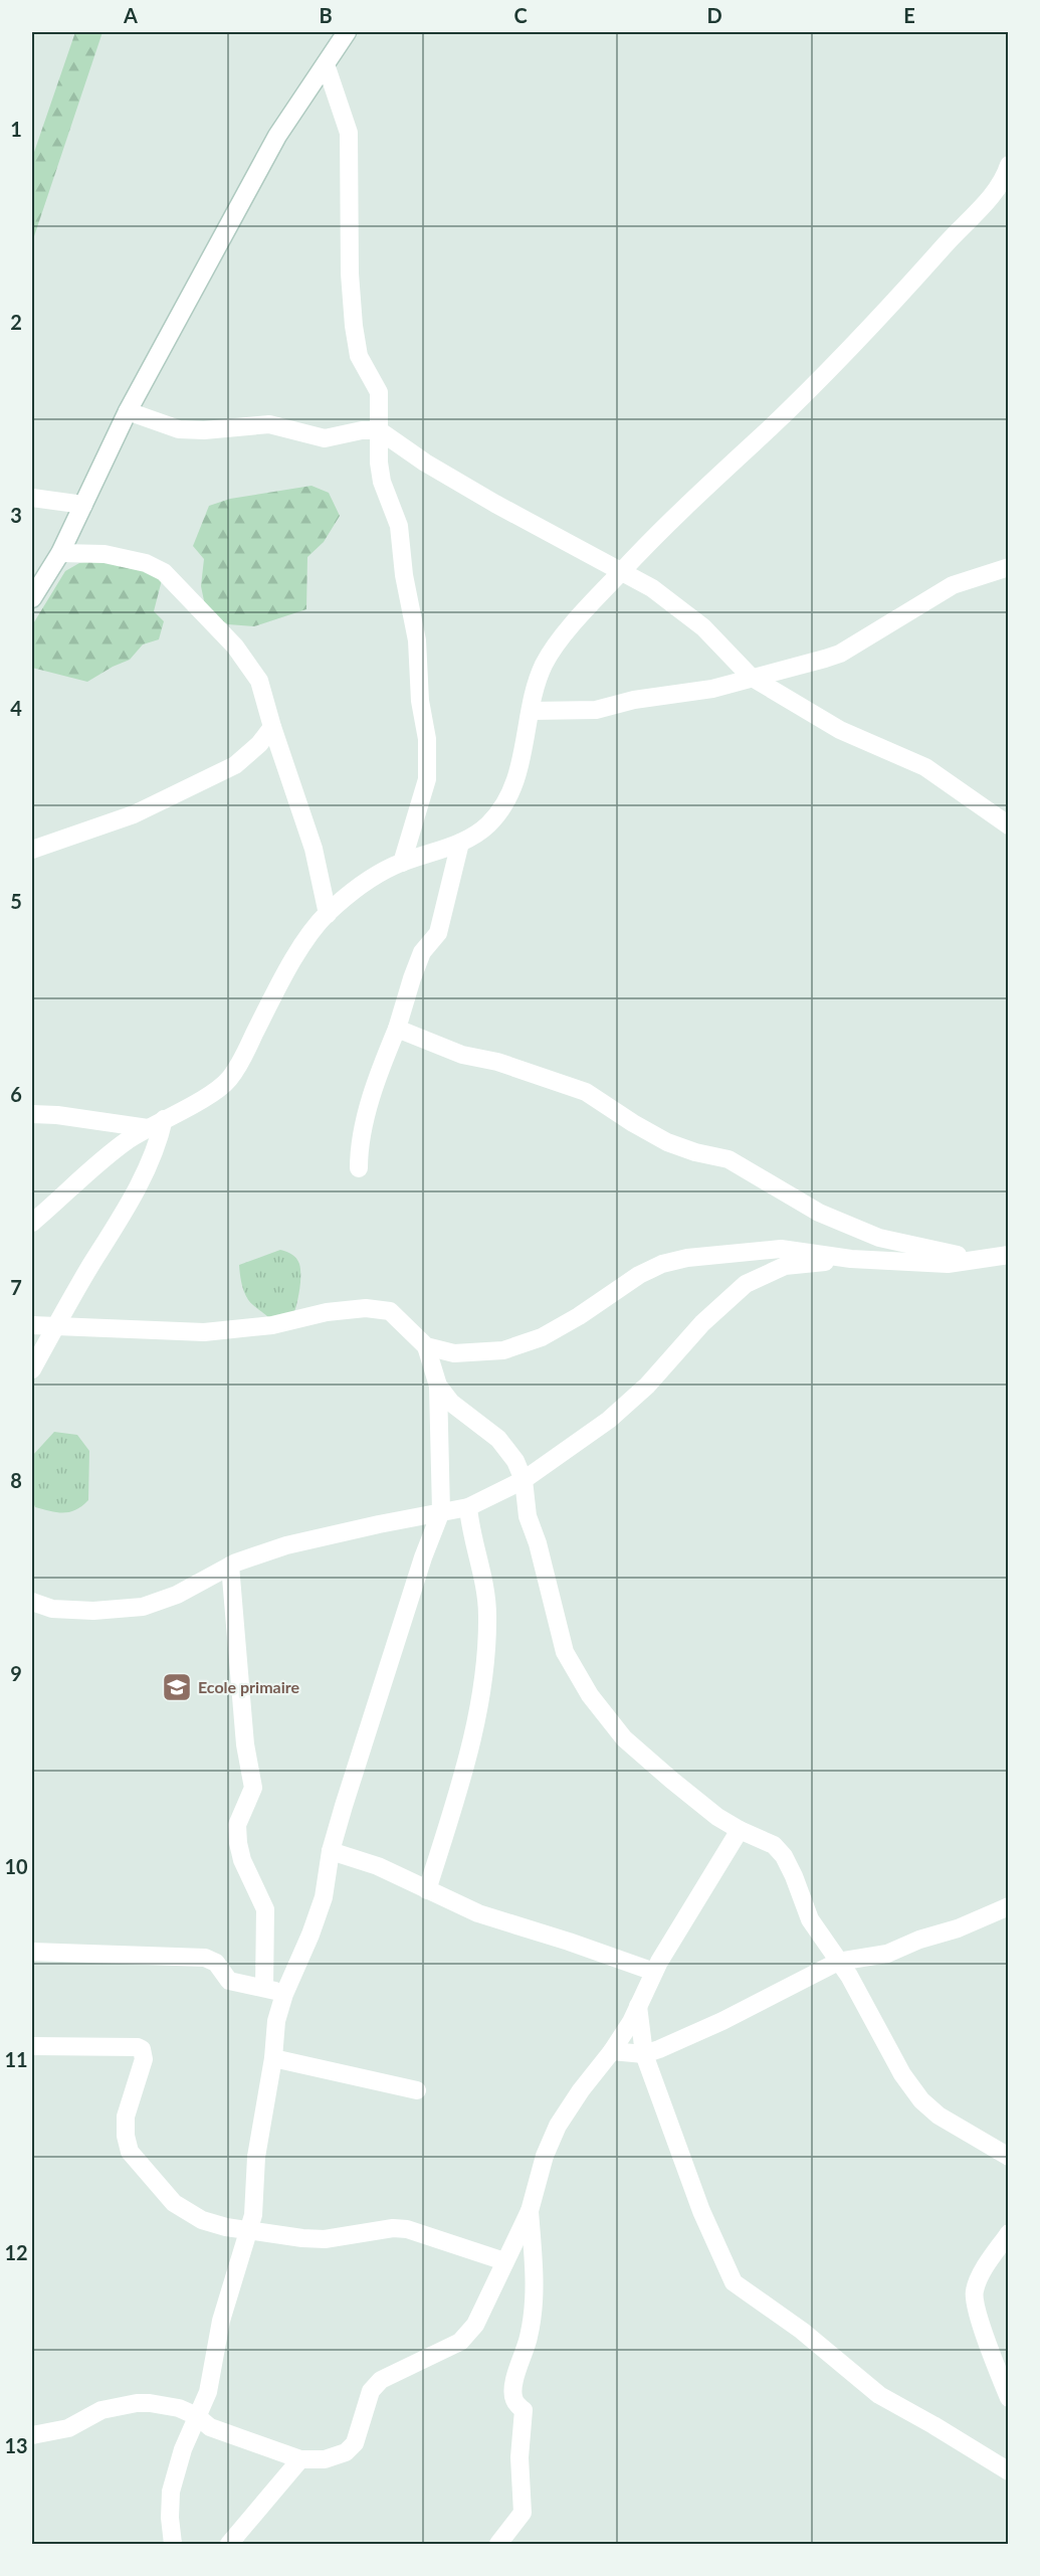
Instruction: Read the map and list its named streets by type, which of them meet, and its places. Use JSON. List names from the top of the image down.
{
  "places": {
    "school or university": ["Ecole primaire"]
  },
  "grid": {
    "columns": [
      "A",
      "B",
      "C",
      "D",
      "E"
    ],
    "rows": [
      "1",
      "2",
      "3",
      "4",
      "5",
      "6",
      "7",
      "8",
      "9",
      "10",
      "11",
      "12",
      "13"
    ]
  }
}
